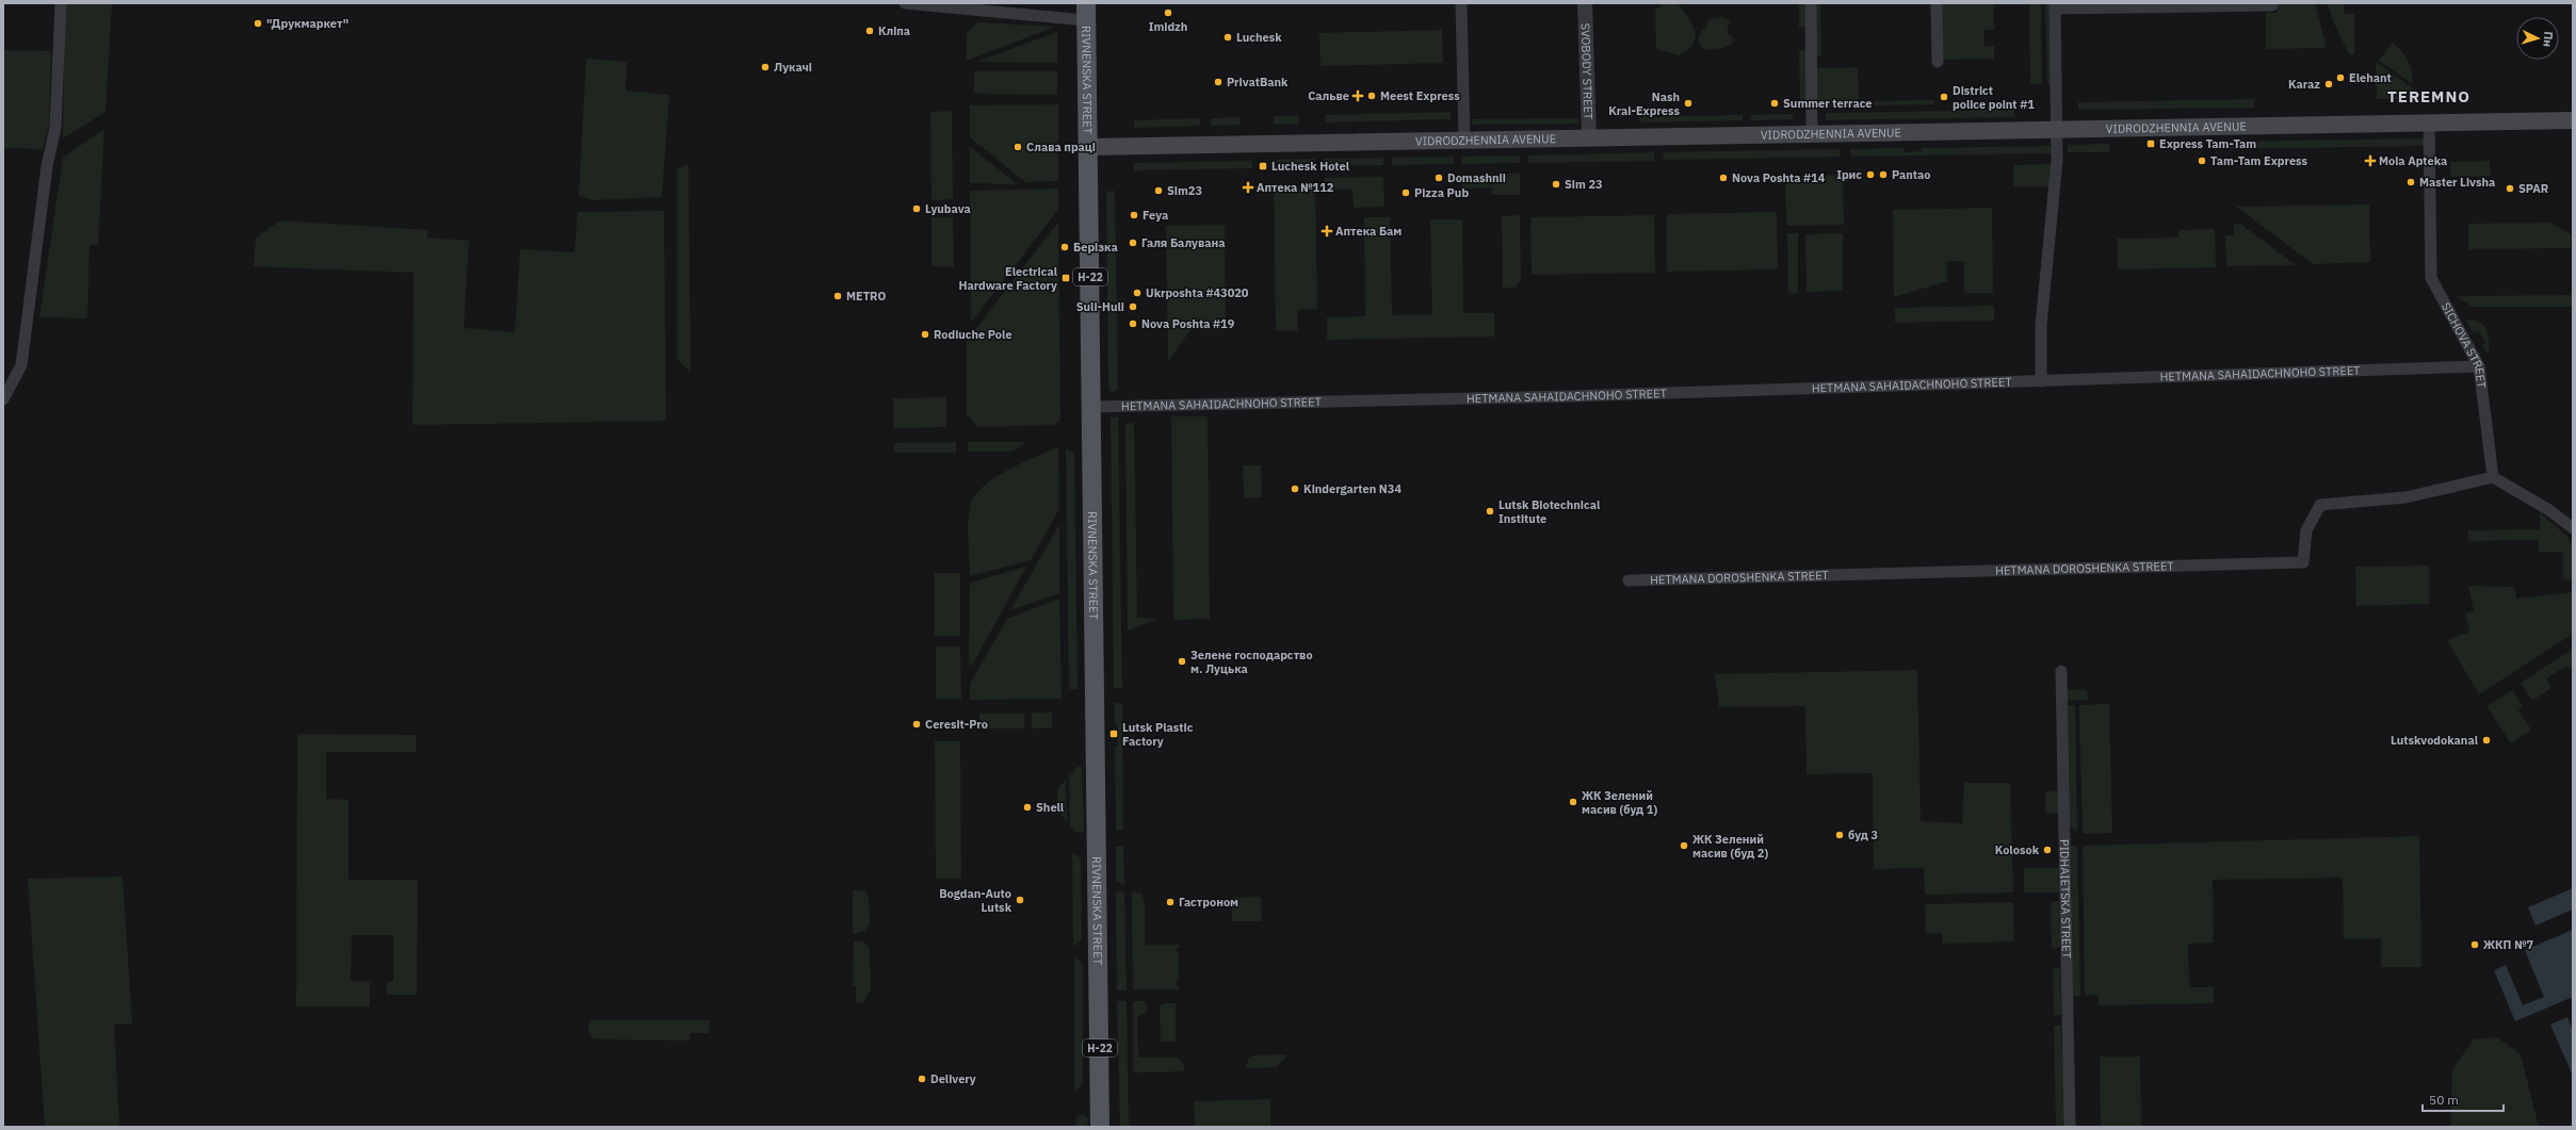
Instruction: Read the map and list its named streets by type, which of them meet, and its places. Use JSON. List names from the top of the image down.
{
  "streets": {
    "main road": ["RIVNENSKA STREET", "VIDRODZHENNIA AVENUE", "Н-22"],
    "street": [
      "SVOBODY STREET",
      "SICHOVA STREET",
      "HETMANA SAHAIDACHNOHO STREET",
      "HETMANA DOROSHENKA STREET",
      "PIDHAIETSKA STREET"
    ]
  },
  "crossings": [
    ["SVOBODY STREET", "VIDRODZHENNIA AVENUE"],
    ["RIVNENSKA STREET", "VIDRODZHENNIA AVENUE"],
    ["RIVNENSKA STREET", "HETMANA SAHAIDACHNOHO STREET"],
    ["VIDRODZHENNIA AVENUE", "SICHOVA STREET"],
    ["SICHOVA STREET", "HETMANA SAHAIDACHNOHO STREET"],
    ["SICHOVA STREET", "HETMANA DOROSHENKA STREET"]
  ],
  "districts": ["TEREMNO"],
  "places": {
    "other": [
      "Imidzh",
      "\"Друкмаркет\"",
      "Кліпа",
      "Luchesk",
      "Лукачі",
      "Elehant",
      "PrivatBank",
      "Karaz",
      "Meest Express",
      "District police point #1",
      "Nash Krai-Express",
      "Summer terrace",
      "Слава праці",
      "Tam-Tam Express",
      "Ірис",
      "Pantao",
      "Domashnii",
      "Nova Poshta #14",
      "Master Livsha",
      "Sim 23",
      "SPAR",
      "Sim23",
      "Pizza Pub",
      "Lyubava",
      "Feya",
      "Галя Балувана",
      "Берізка",
      "Ukrposhta #43020",
      "METRO",
      "Suli-Huli",
      "Nova Poshta #19",
      "Rodiuche Pole",
      "Kindergarten N34",
      "Lutsk Biotechnical Institute",
      "Зелене господарство м. Луцька",
      "Ceresit-Pro",
      "Lutskvodokanal",
      "ЖК Зелений масив (буд 1)",
      "Shell",
      "буд 3",
      "ЖК Зелений масив (буд 2)",
      "Kolosok",
      "Bogdan-Auto Lutsk",
      "Гастроном",
      "ЖКП №7",
      "Delivery"
    ],
    "health": [
      "Сальве",
      "Moia Apteka",
      "Аптека №112",
      "Аптека Бам"
    ],
    "transit": [
      "Express Tam-Tam",
      "Luchesk Hotel",
      "Electrical Hardware Factory",
      "Lutsk Plastic Factory"
    ]
  },
  "scale_bar": "50 m",
  "north": "right"
}
